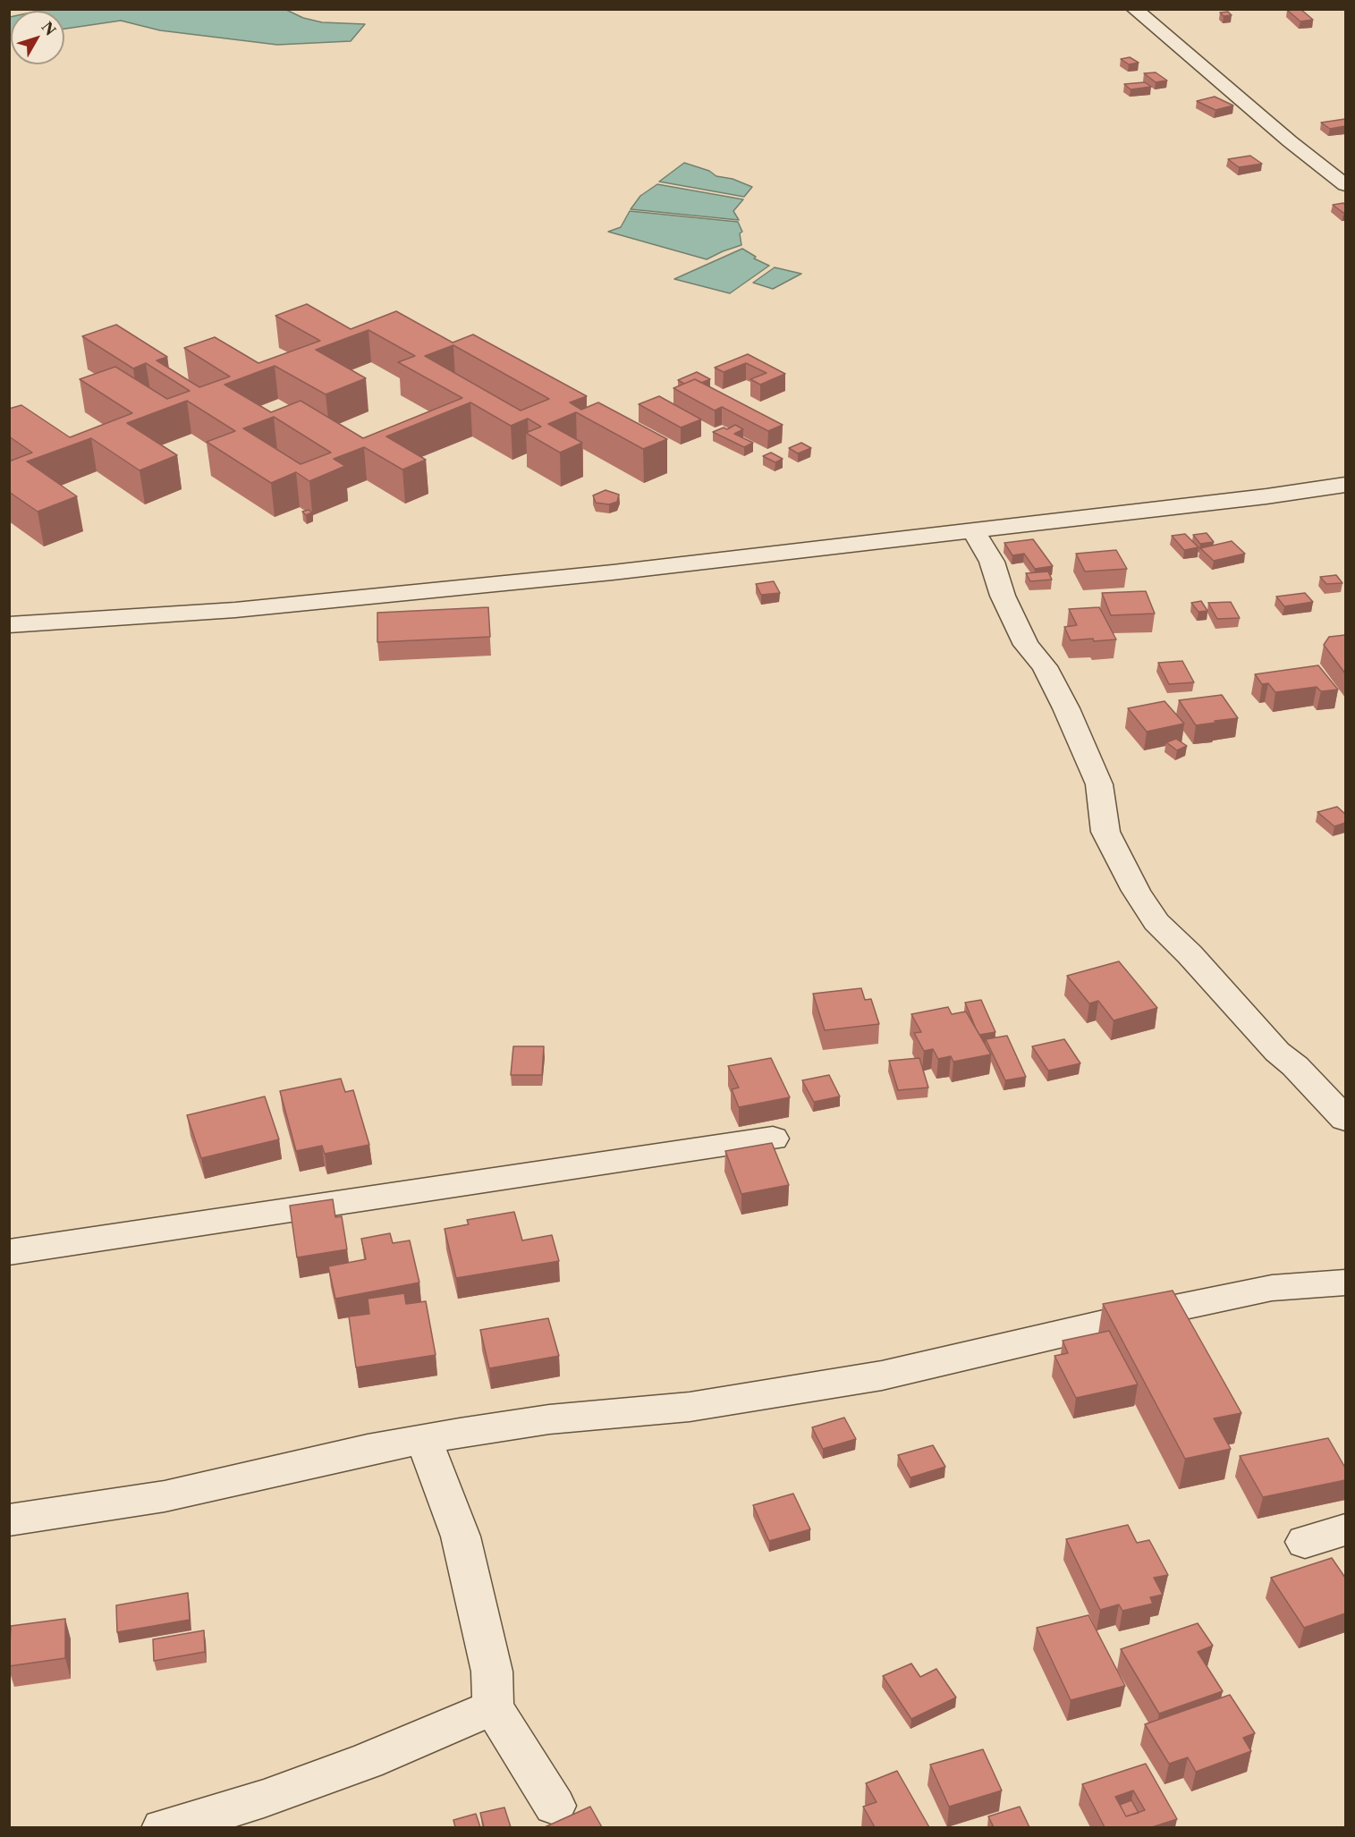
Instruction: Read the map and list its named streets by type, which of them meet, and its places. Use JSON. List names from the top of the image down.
{
  "north": "top right"
}
